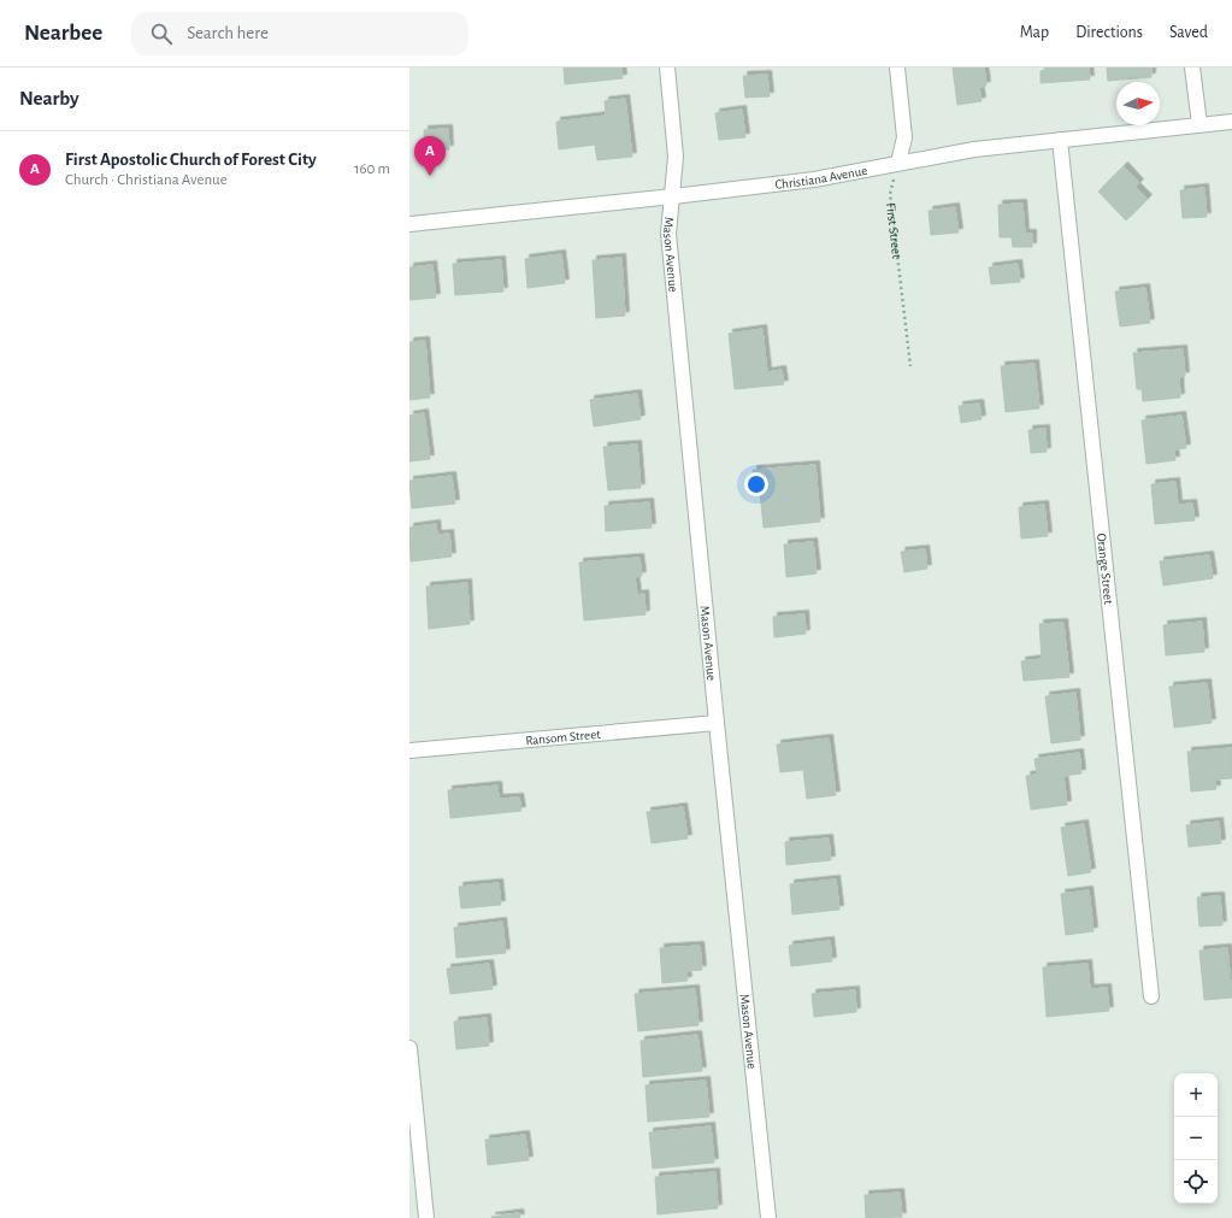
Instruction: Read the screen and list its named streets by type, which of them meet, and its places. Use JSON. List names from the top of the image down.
{
  "streets": {
    "street": [
      "Christiana Avenue",
      "Mason Avenue",
      "Orange Street",
      "Ransom Street"
    ],
    "path": ["First Street"]
  },
  "crossings": [
    ["Christiana Avenue", "First Street"],
    ["Christiana Avenue", "Mason Avenue"],
    ["Christiana Avenue", "Orange Street"],
    ["Mason Avenue", "Ransom Street"]
  ],
  "north": "right",
  "page": {
    "header": "Nearbee",
    "search": "Search here",
    "nav": ["Map", "Directions", "Saved"],
    "heading": "Nearby",
    "list": [
      {
        "mark": "A",
        "name": "First Apostolic Church of Forest City",
        "note": "Church · Christiana Avenue",
        "value": "160 m"
      }
    ],
    "pins": "A",
    "map_buttons": ["+", "−"]
  }
}
